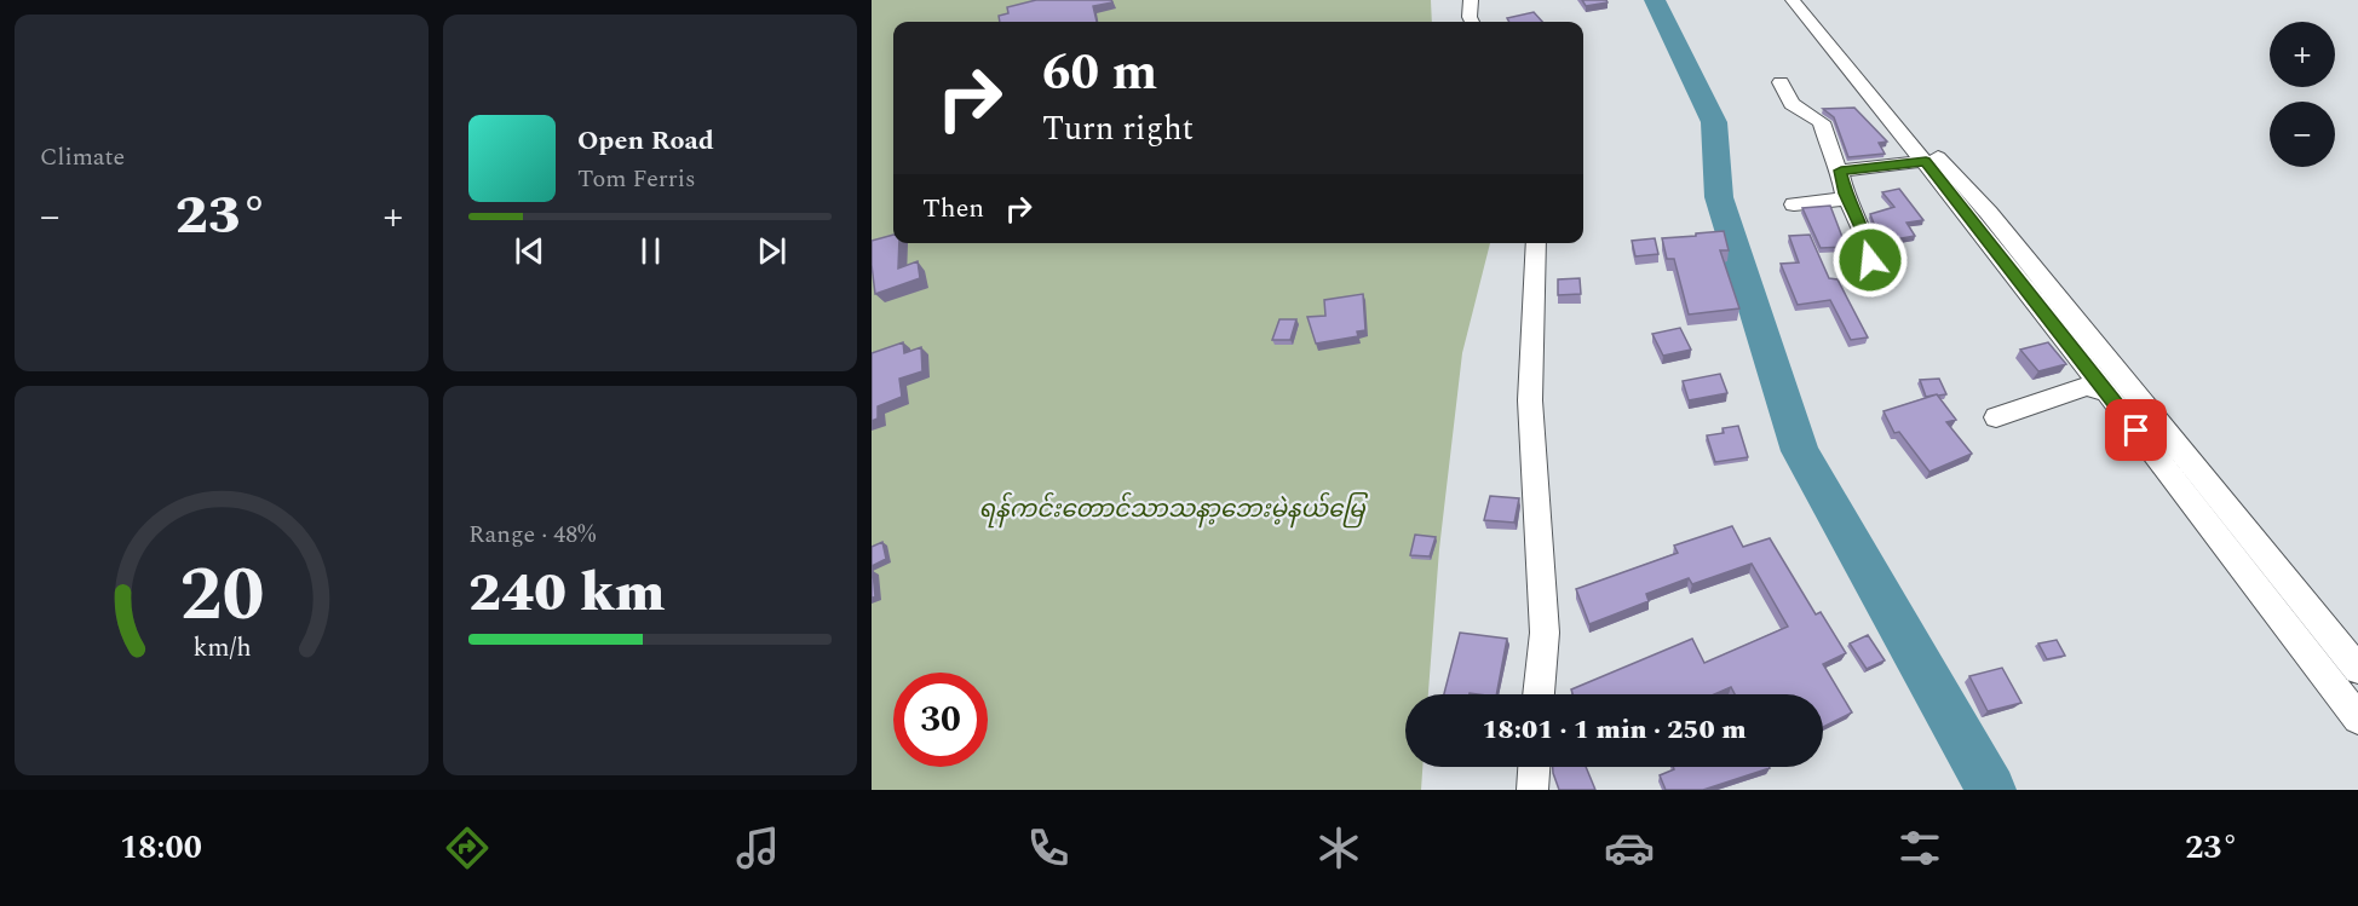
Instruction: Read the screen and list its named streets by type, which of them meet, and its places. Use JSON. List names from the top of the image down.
{
  "parks": ["ရန်ကင်းတောင်သာသနာ့ဘေးမဲ့နယ်မြေ"],
  "page": {
    "tile": [
      "Climate",
      ["Range · 48%", "240 km"]
    ],
    "map_buttons": ["+", "−"],
    "turn": ["60 m", "Turn right"],
    "song": ["Open Road", "Tom Ferris"],
    "then": "Then",
    "heat": ["−", "23°", "+"],
    "limit": "30",
    "trip": "18:01 · 1 min · 250 m",
    "tabs": ["18:00", "23°"],
    "gauge": ["20", "km/h"]
  }
}
